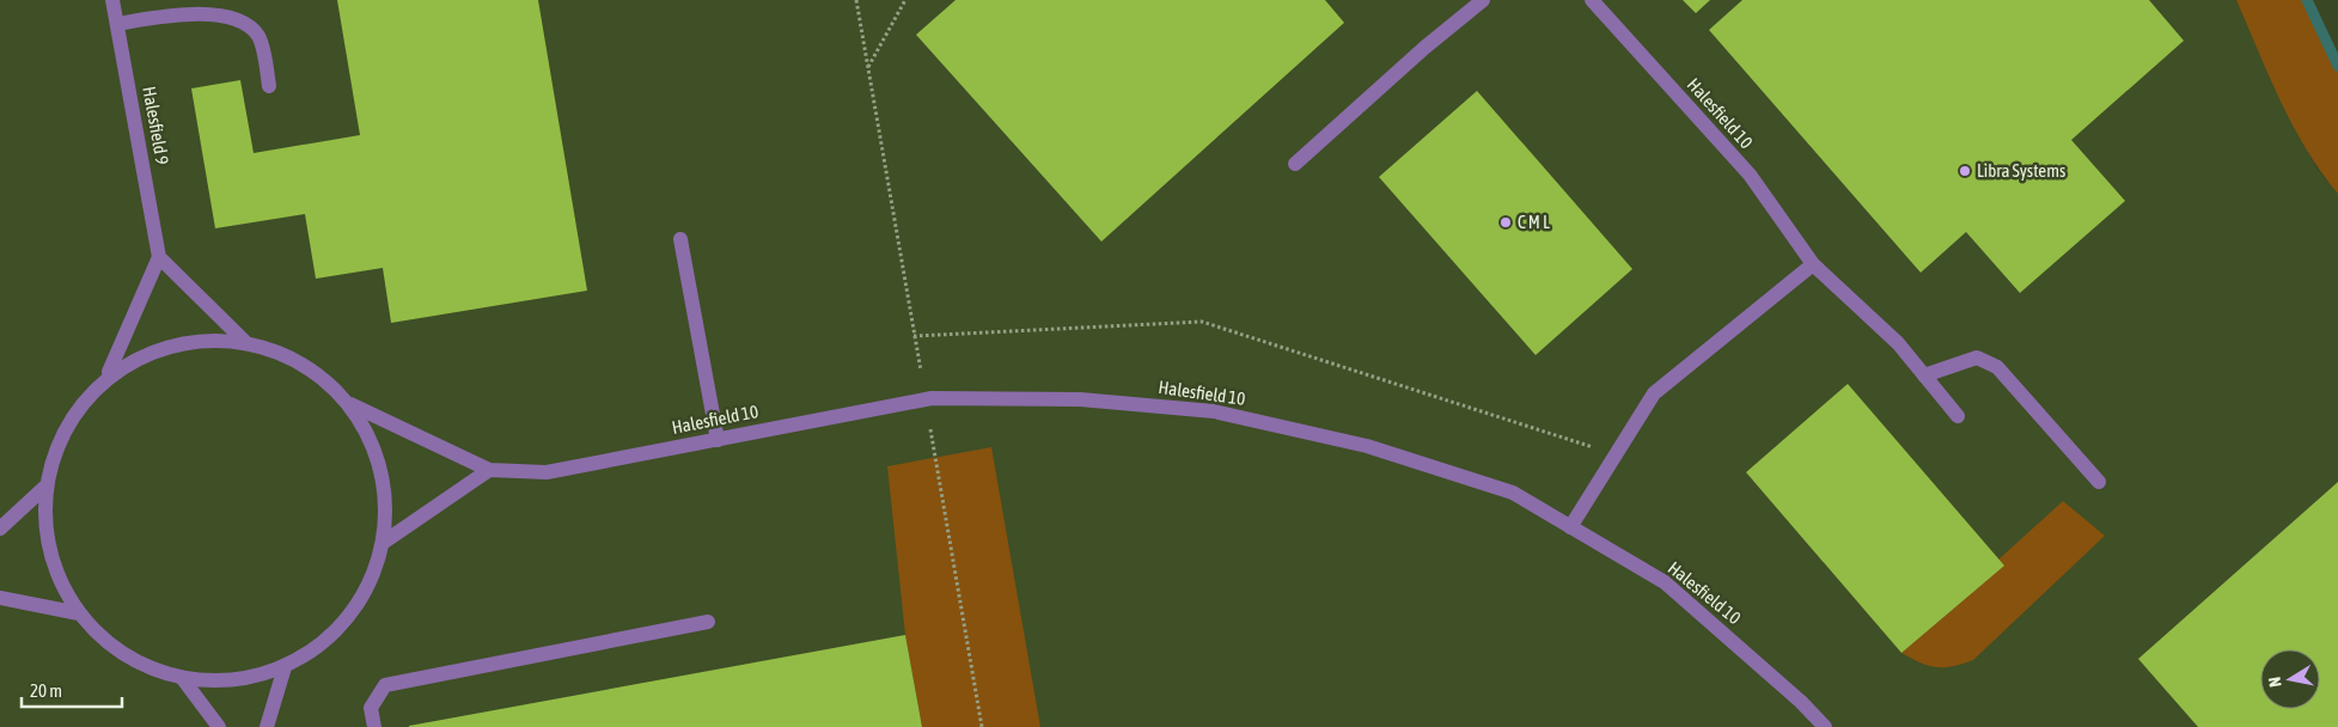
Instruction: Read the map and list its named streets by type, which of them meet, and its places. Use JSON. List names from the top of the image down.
{
  "streets": {
    "street": ["Halesfield 10", "Halesfield 9"]
  },
  "places": ["Libra Systems", "C M L"],
  "scale_bar": "20 m",
  "north": "left"
}
